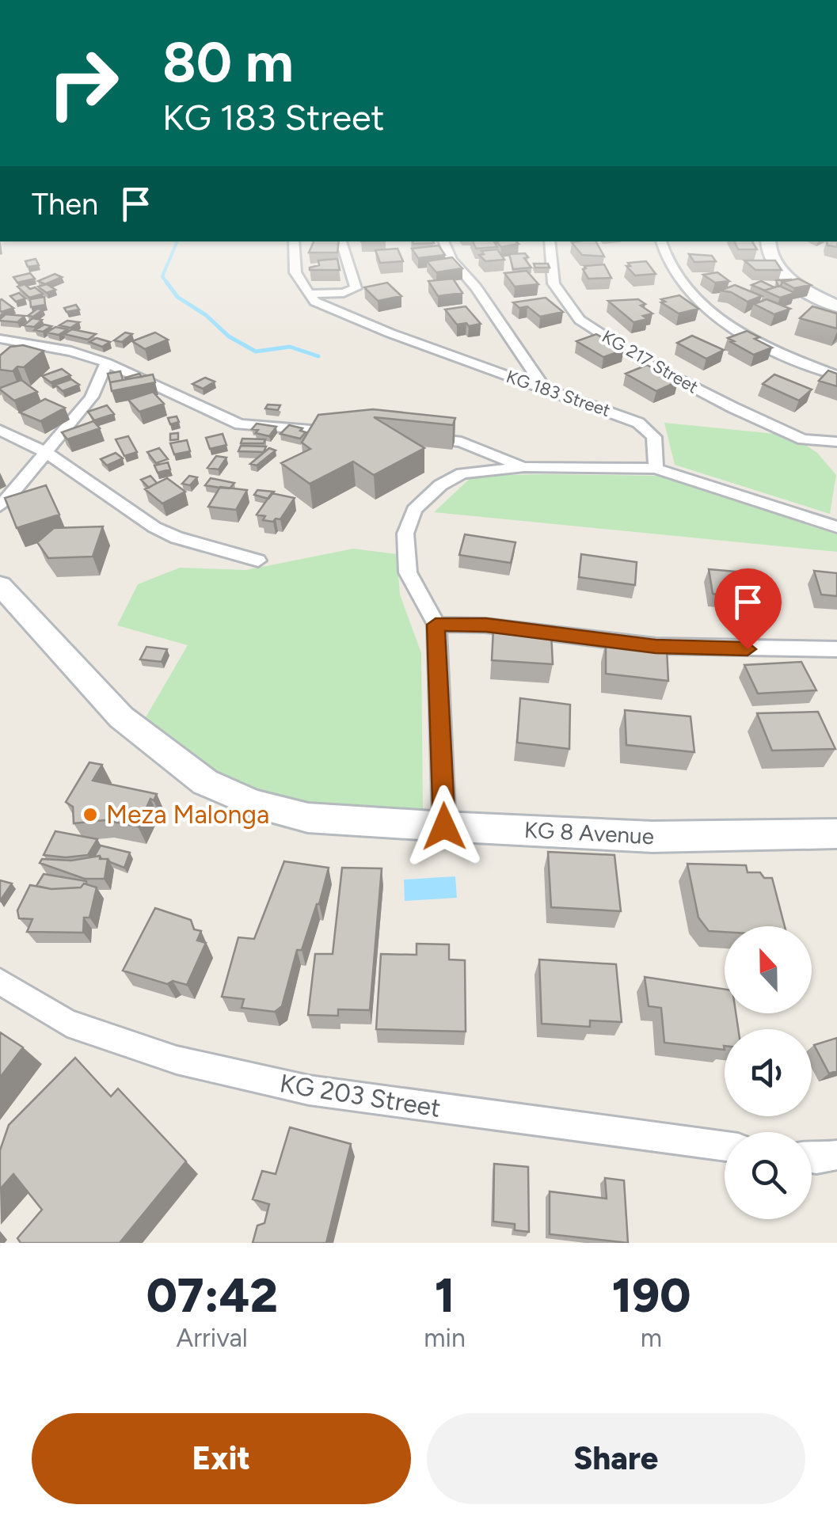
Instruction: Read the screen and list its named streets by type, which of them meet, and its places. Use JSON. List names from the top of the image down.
{
  "streets": {
    "street": [
      "KG 217 Street",
      "KG 183 Street",
      "KG 8 Avenue",
      "KG 203 Street"
    ]
  },
  "places": ["Meza Malonga"],
  "north": "top",
  "page": {
    "turn": ["80 m", "KG 183 Street"],
    "then": "Then",
    "eta": [
      "07:42",
      "Arrival",
      "1",
      "min",
      "190",
      "m"
    ],
    "buttons": ["Exit", "Share"]
  }
}
